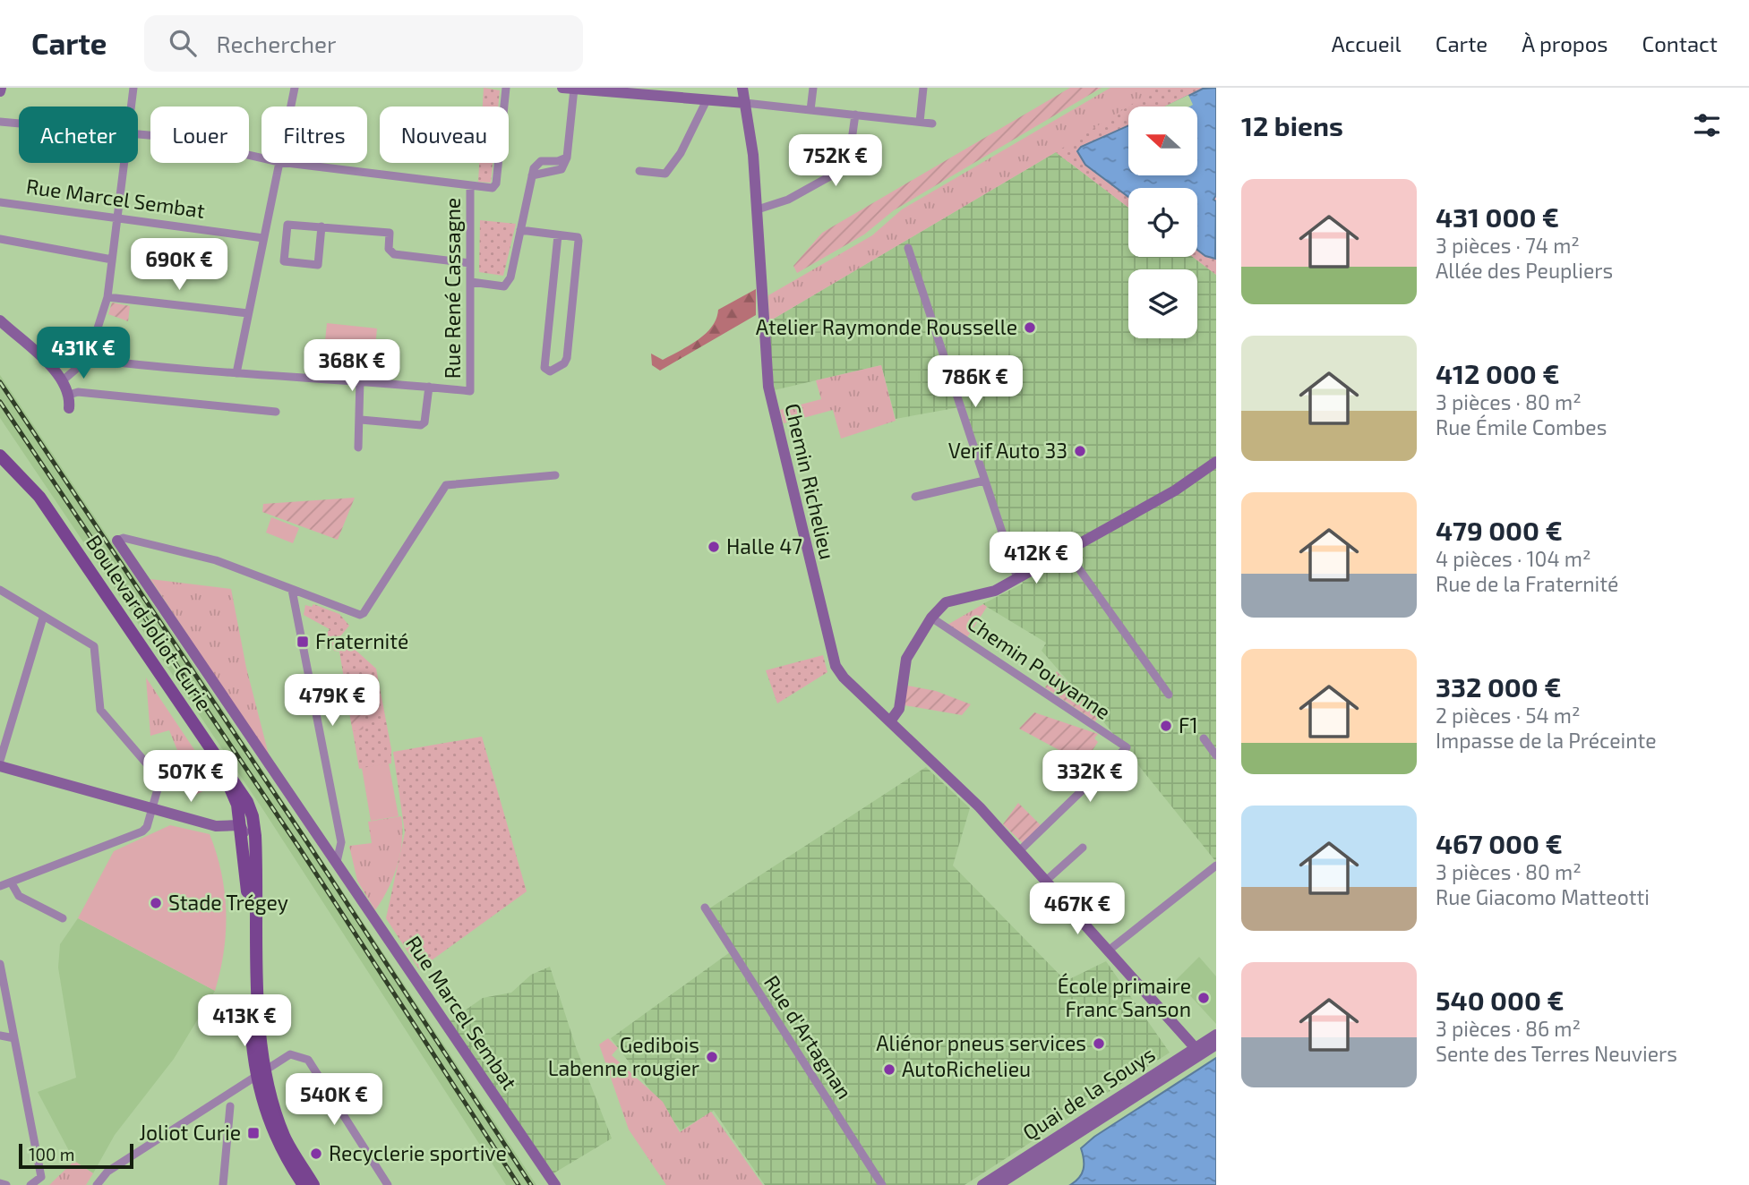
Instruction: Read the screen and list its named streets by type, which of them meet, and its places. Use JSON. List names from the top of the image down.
{
  "streets": {
    "main road": ["Boulevard Joliot-Curie"],
    "street": [
      "Rue Marcel Sembat",
      "Rue René Cassagne",
      "Chemin Richelieu",
      "Chemin Pouyanne",
      "Rue d'Artagnan",
      "Quai de la Souys"
    ]
  },
  "crossings": [
    ["Chemin Richelieu", "Chemin Pouyanne"],
    ["Chemin Richelieu", "Quai de la Souys"]
  ],
  "places": {
    "other": [
      "Atelier Raymonde Rousselle",
      "Verif Auto 33",
      "Halle 47",
      "F1",
      "Stade Trégey",
      "École primaire Franc Sanson",
      "Aliénor pneus services",
      "Gedibois Labenne rougier",
      "AutoRichelieu",
      "Recyclerie sportive"
    ],
    "transit": ["Fraternité", "Joliot Curie"]
  },
  "scale_bar": "100 m",
  "north": "left",
  "page": {
    "header": "Carte",
    "search": "Rechercher",
    "nav": [
      "Accueil",
      "Carte",
      "À propos",
      "Contact"
    ],
    "heading": "12 biens",
    "chip": [
      "Acheter",
      "Louer",
      "Filtres",
      "Nouveau"
    ],
    "price": [
      "752K €",
      "690K €",
      "431K €",
      "368K €",
      "786K €",
      "412K €",
      "479K €",
      "507K €",
      "332K €",
      "467K €",
      "413K €",
      "540K €"
    ],
    "list": [
      {
        "name": "431 000 €",
        "note": "3 pièces · 74 m² · Allée des Peupliers"
      },
      {
        "name": "412 000 €",
        "note": "3 pièces · 80 m² · Rue Émile Combes"
      },
      {
        "name": "479 000 €",
        "note": "4 pièces · 104 m² · Rue de la Fraternité"
      },
      {
        "name": "332 000 €",
        "note": "2 pièces · 54 m² · Impasse de la Préceinte"
      },
      {
        "name": "467 000 €",
        "note": "3 pièces · 80 m² · Rue Giacomo Matteotti"
      },
      {
        "name": "540 000 €",
        "note": "3 pièces · 86 m² · Sente des Terres Neuviers"
      }
    ],
    "scale": "100 m"
  }
}
